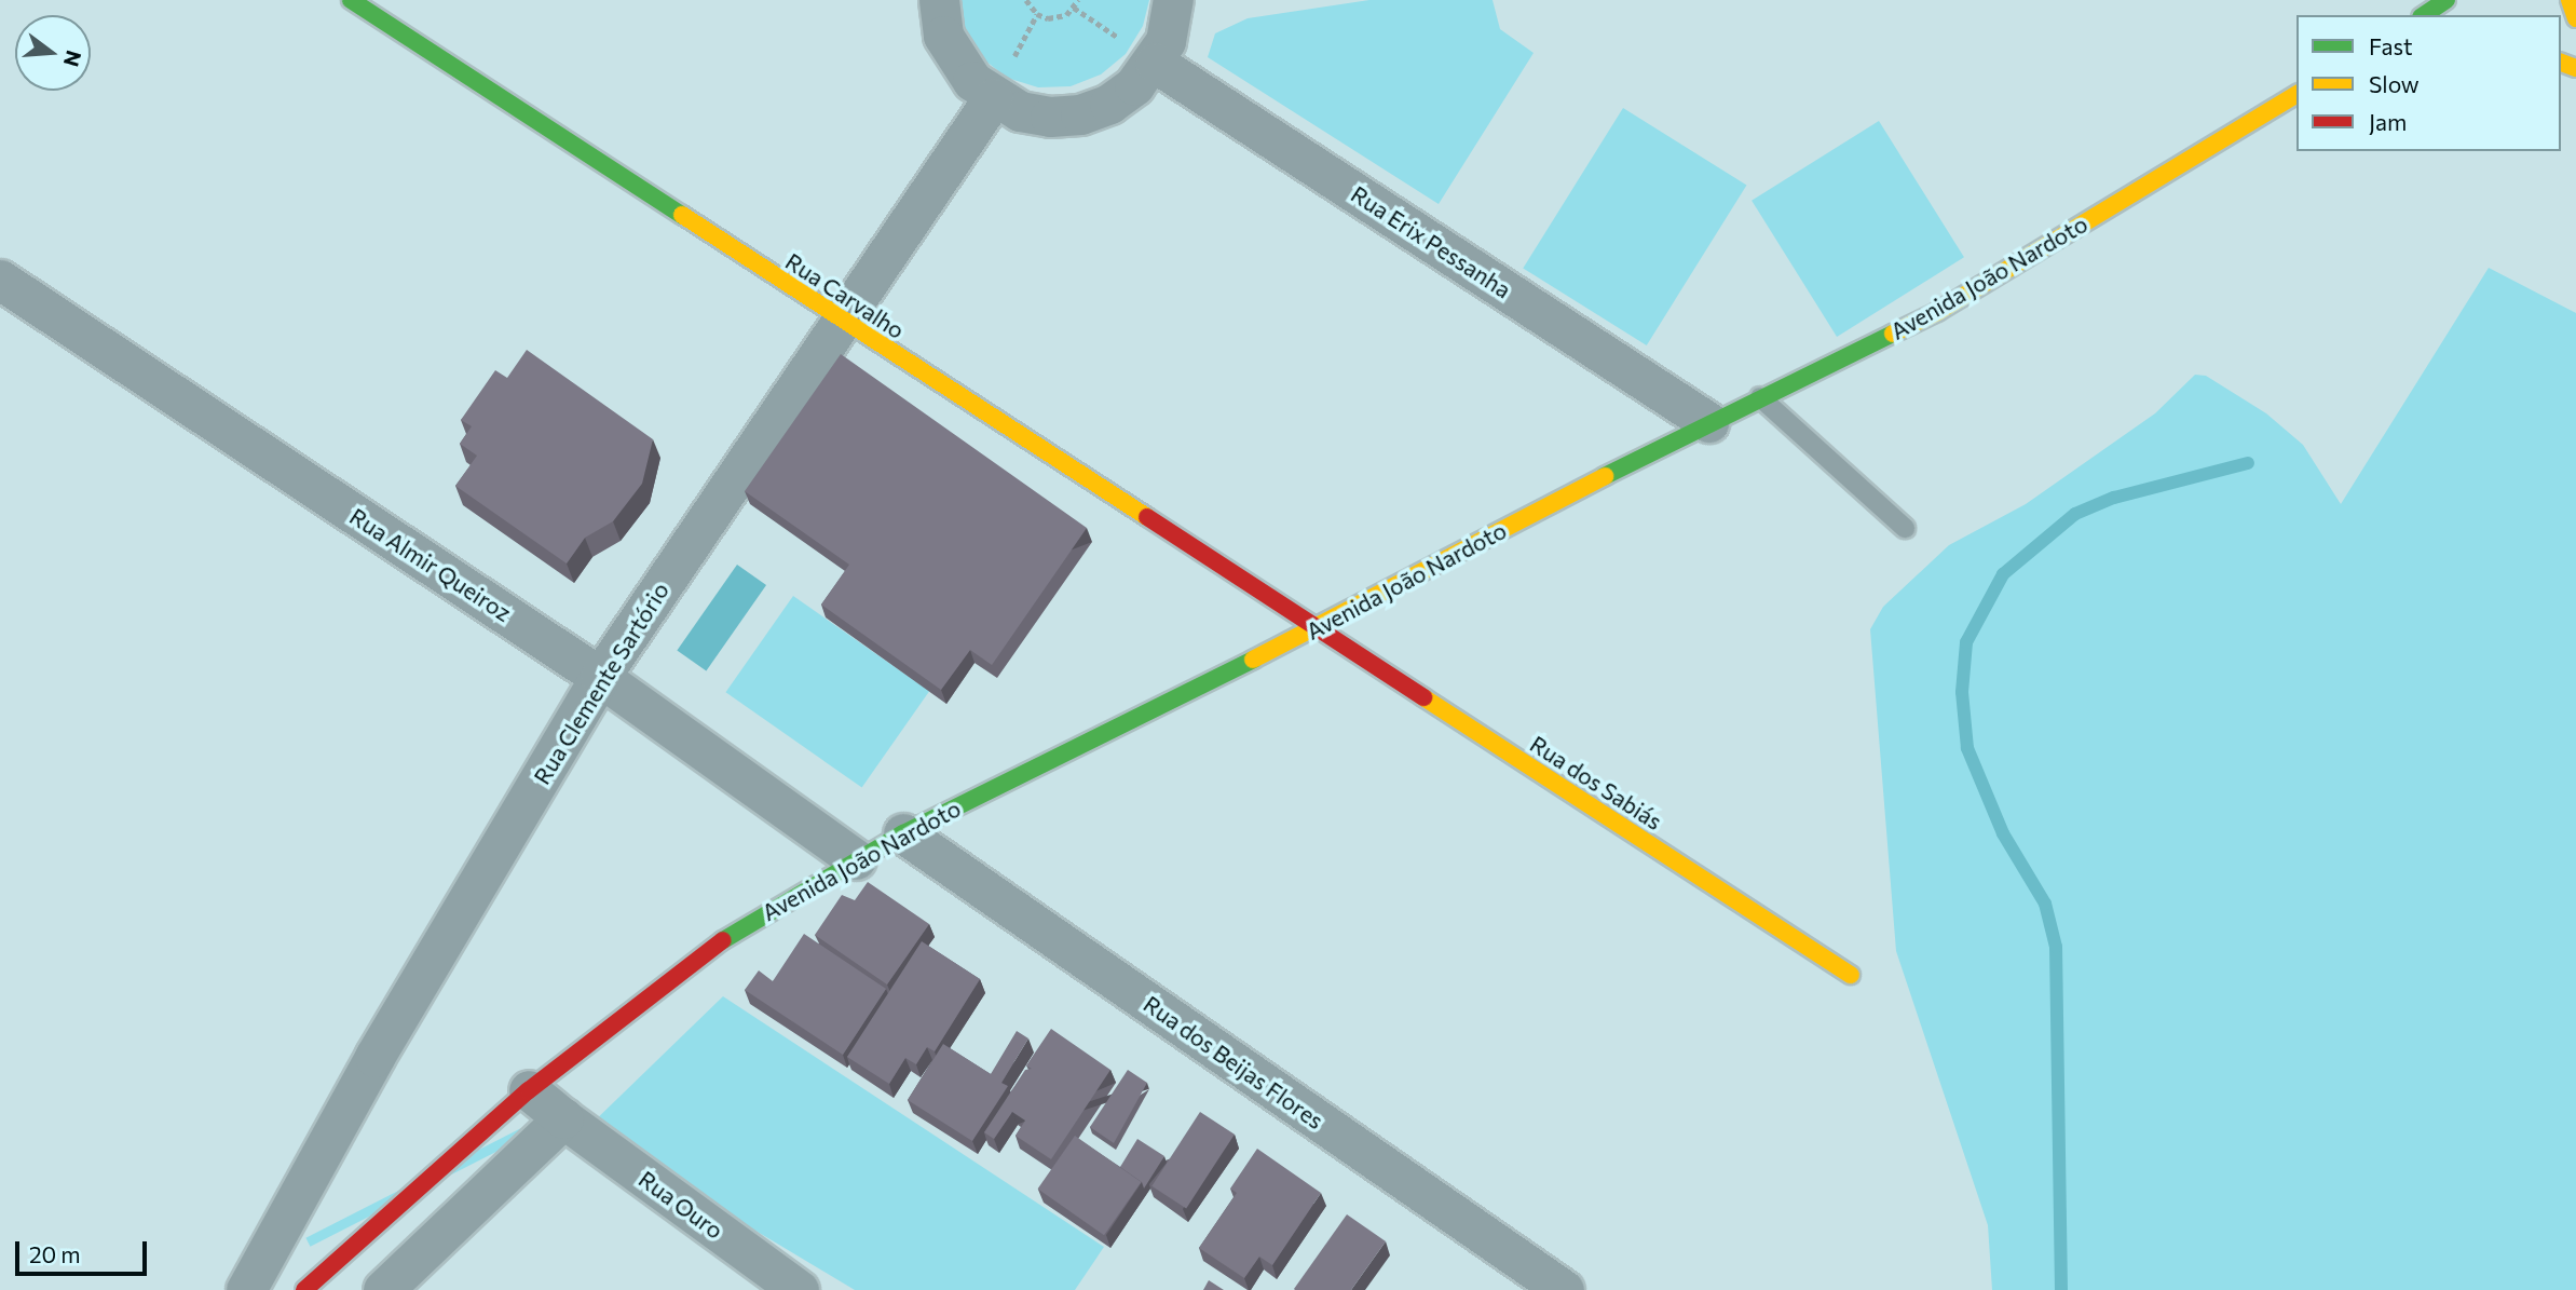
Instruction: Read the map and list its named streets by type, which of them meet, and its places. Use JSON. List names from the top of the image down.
{
  "streets": {
    "street": [
      "Rua Erix Pessanha",
      "Avenida João Nardoto",
      "Rua Carvalho",
      "Rua Almir Queiroz",
      "Rua Clemente Sartório",
      "Rua dos Sabiás",
      "Rua dos Beijas Flores",
      "Rua Ouro"
    ]
  },
  "crossings": [
    ["Rua Erix Pessanha", "Avenida João Nardoto"],
    ["Avenida João Nardoto", "Rua Carvalho"],
    ["Avenida João Nardoto", "Rua Almir Queiroz"],
    ["Avenida João Nardoto", "Rua dos Sabiás"],
    ["Avenida João Nardoto", "Rua dos Beijas Flores"],
    ["Rua Carvalho", "Rua Clemente Sartório"],
    ["Rua Carvalho", "Rua dos Sabiás"],
    ["Rua Almir Queiroz", "Rua Clemente Sartório"]
  ],
  "legend": ["Fast", "Slow", "Jam"],
  "scale_bar": "20 m",
  "north": "right"
}
